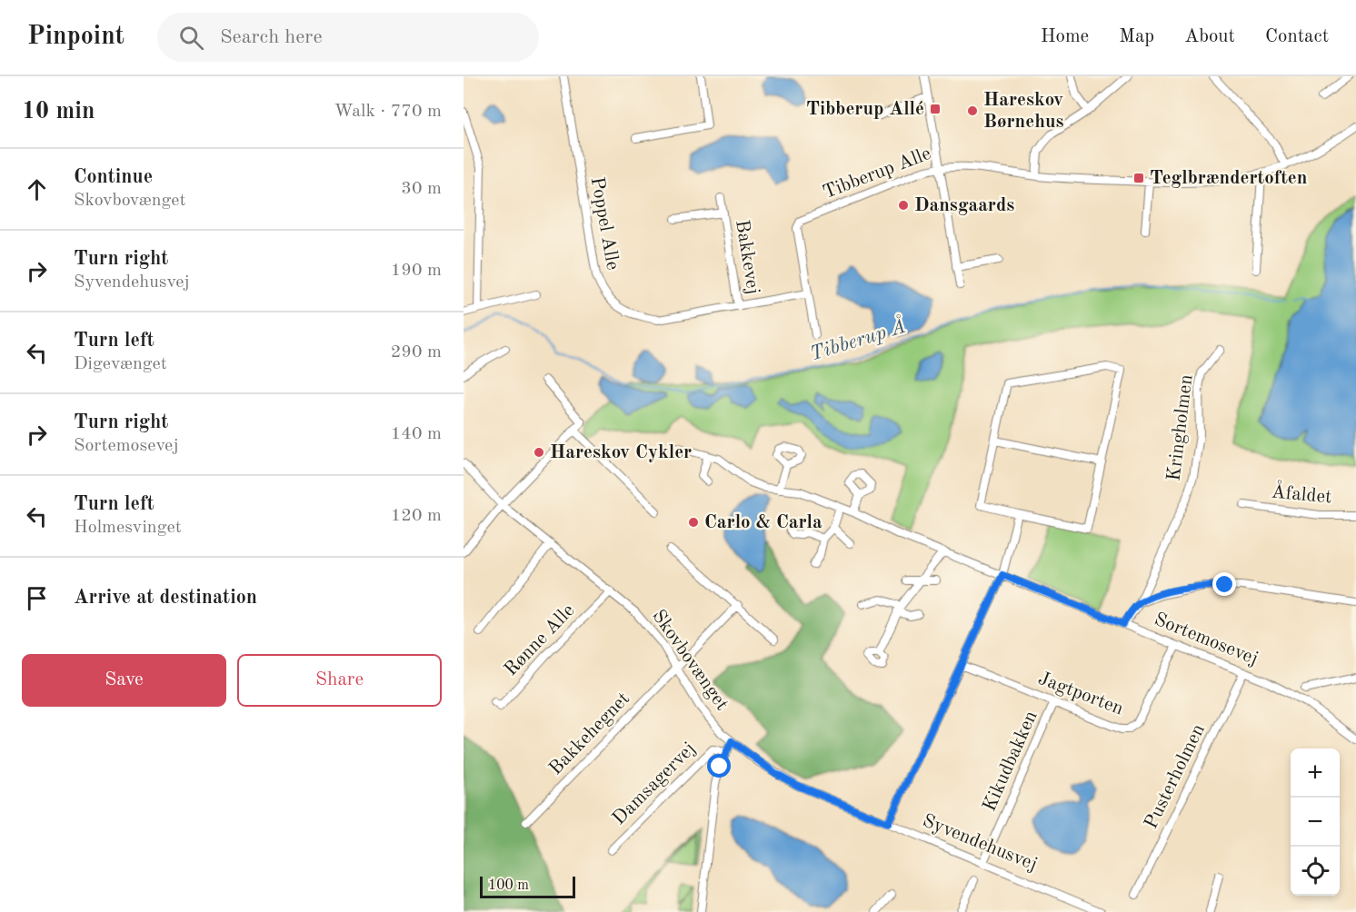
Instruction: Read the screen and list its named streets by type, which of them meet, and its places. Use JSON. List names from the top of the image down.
{
  "streets": {
    "street": [
      "Tibberup Alle",
      "Poppel Alle",
      "Bakkevej",
      "Kringholmen",
      "Åfaldet",
      "Sortemosevej",
      "Rønne Alle",
      "Skovbovænget",
      "Jagtporten",
      "Bakkehegnet",
      "Kikudbakken",
      "Pusterholmen",
      "Damsagervej",
      "Syvendehusvej"
    ]
  },
  "crossings": [
    ["Tibberup Alle", "Poppel Alle"],
    ["Poppel Alle", "Bakkevej"],
    ["Kringholmen", "Sortemosevej"],
    ["Sortemosevej", "Jagtporten"],
    ["Sortemosevej", "Pusterholmen"],
    ["Rønne Alle", "Skovbovænget"],
    ["Skovbovænget", "Bakkehegnet"],
    ["Skovbovænget", "Syvendehusvej"],
    ["Jagtporten", "Kikudbakken"],
    ["Kikudbakken", "Syvendehusvej"]
  ],
  "water": ["Tibberup Å"],
  "places": {
    "transit": ["Tibberup Allé", "Teglbrændertoften"],
    "other": [
      "Hareskov Børnehus",
      "Dansgaards",
      "Hareskov Cykler",
      "Carlo & Carla"
    ]
  },
  "scale_bar": "100 m",
  "page": {
    "header": "Pinpoint",
    "search": "Search here",
    "nav": [
      "Home",
      "Map",
      "About",
      "Contact"
    ],
    "heading": ["10 min", "Walk · 770 m"],
    "list": [
      ["Continue", "Skovbovænget", "30 m"],
      ["Turn right", "Syvendehusvej", "190 m"],
      ["Turn left", "Digevænget", "290 m"],
      ["Turn right", "Sortemosevej", "140 m"],
      ["Turn left", "Holmesvinget", "120 m"],
      "Arrive at destination"
    ],
    "buttons": ["Save", "Share"],
    "map_buttons": ["+", "−"],
    "scale": "100 m"
  }
}
